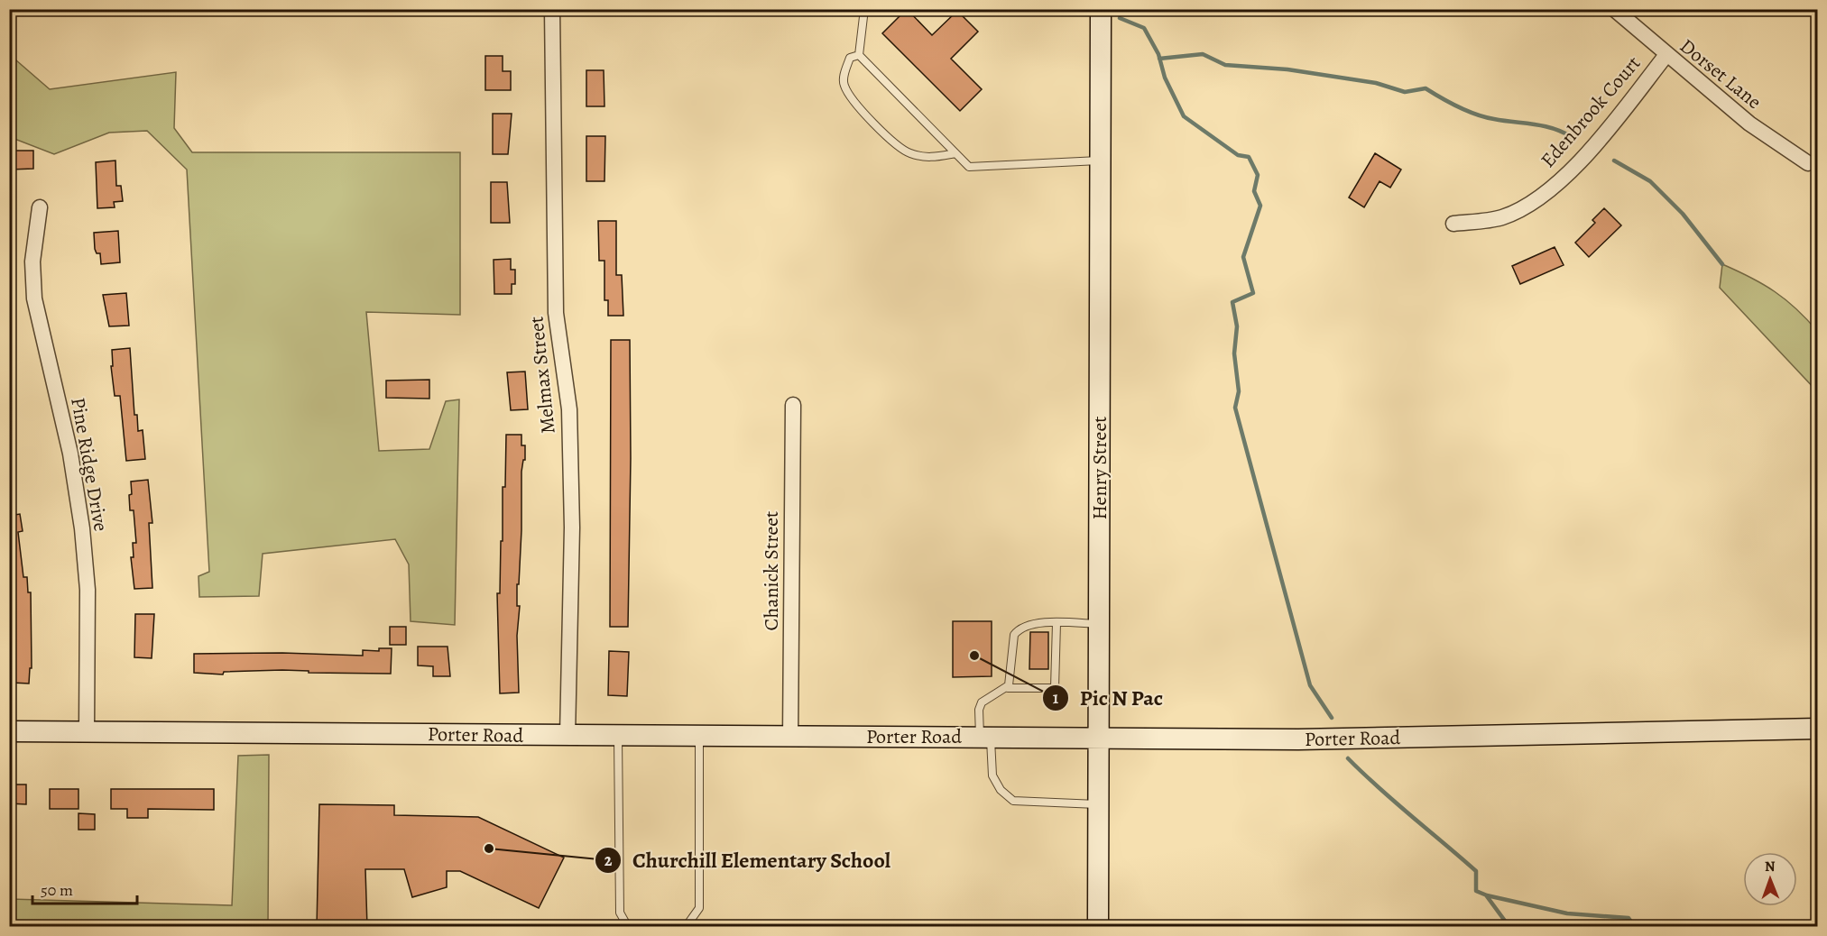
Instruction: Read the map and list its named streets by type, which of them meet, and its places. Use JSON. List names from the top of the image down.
{
  "streets": {
    "street": [
      "Dorset Lane",
      "Edenbrook Court",
      "Melmax Street",
      "Pine Ridge Drive",
      "Henry Street",
      "Chanick Street",
      "Porter Road"
    ]
  },
  "crossings": [
    ["Dorset Lane", "Edenbrook Court"],
    ["Melmax Street", "Porter Road"],
    ["Pine Ridge Drive", "Porter Road"],
    ["Henry Street", "Porter Road"],
    ["Chanick Street", "Porter Road"]
  ],
  "places": ["Pic N Pac", "Churchill Elementary School"],
  "scale_bar": "50 m",
  "north": "top"
}
